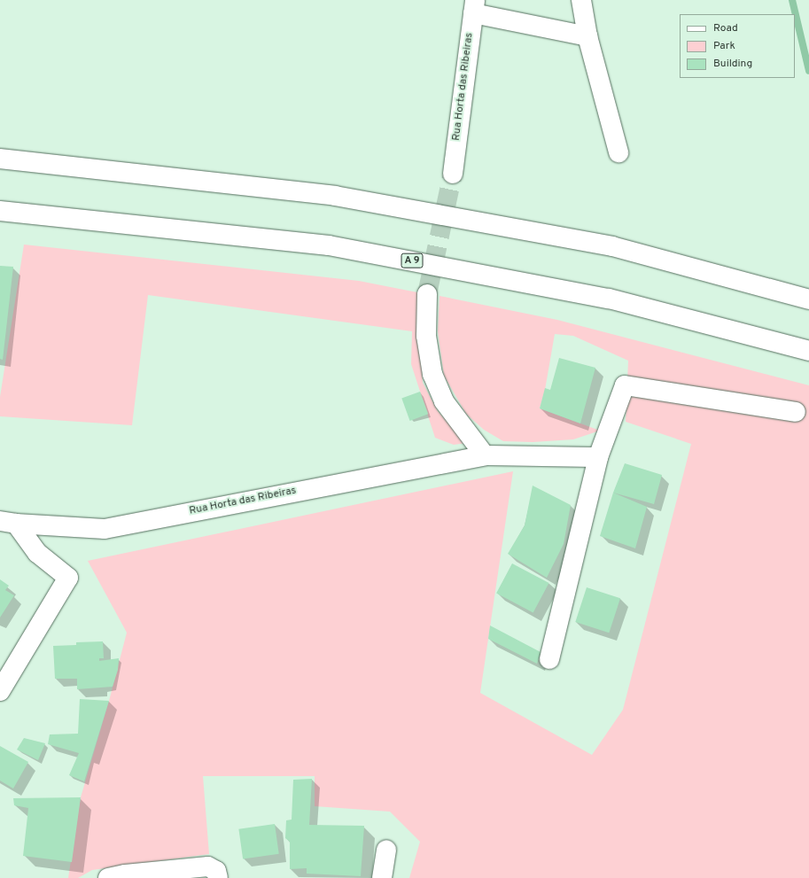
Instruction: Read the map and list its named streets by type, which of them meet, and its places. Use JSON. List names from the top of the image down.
{
  "streets": {
    "main road": ["Rua Horta das Ribeiras", "A 9"]
  },
  "legend": ["Road", "Park", "Building"]
}
